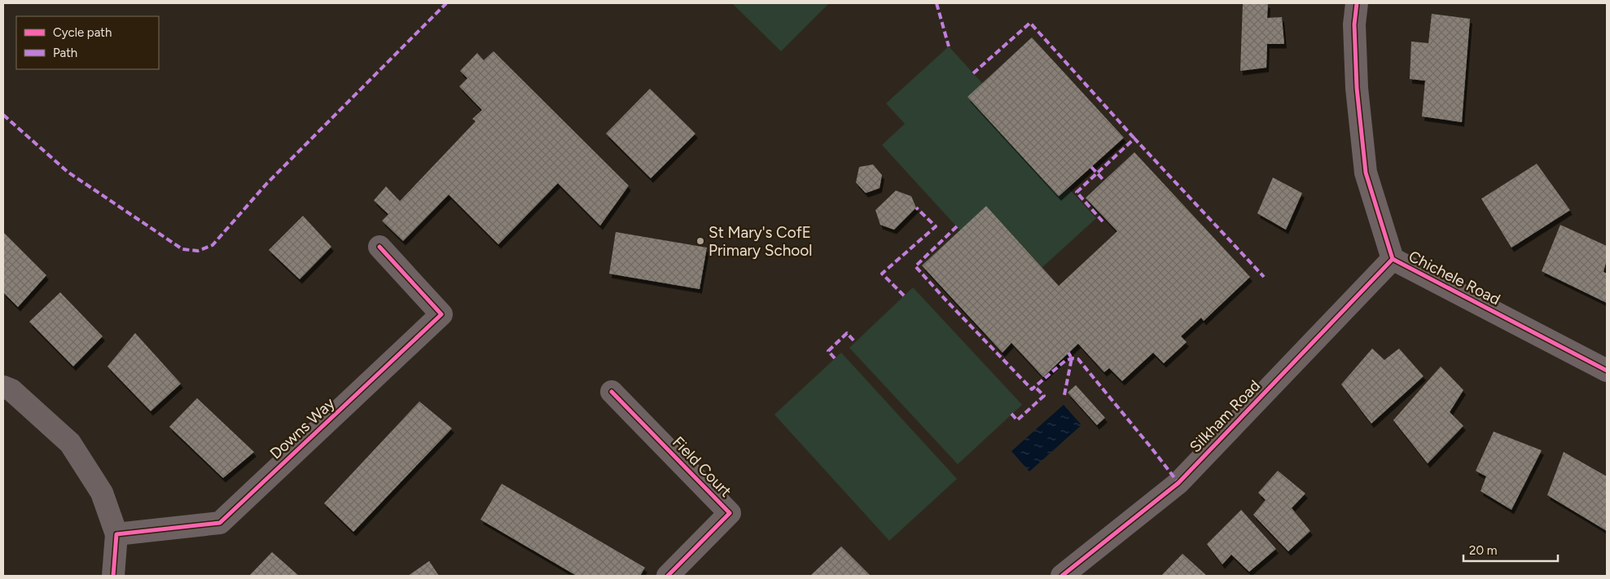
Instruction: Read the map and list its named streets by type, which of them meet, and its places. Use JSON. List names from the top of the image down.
{
  "streets": {
    "street": [
      "Chichele Road",
      "Silkham Road",
      "Downs Way",
      "Field Court"
    ]
  },
  "crossings": [
    ["Chichele Road", "Silkham Road"]
  ],
  "places": ["St Mary's CofE Primary School"],
  "legend": ["Cycle path", "Path"],
  "scale_bar": "20 m"
}
